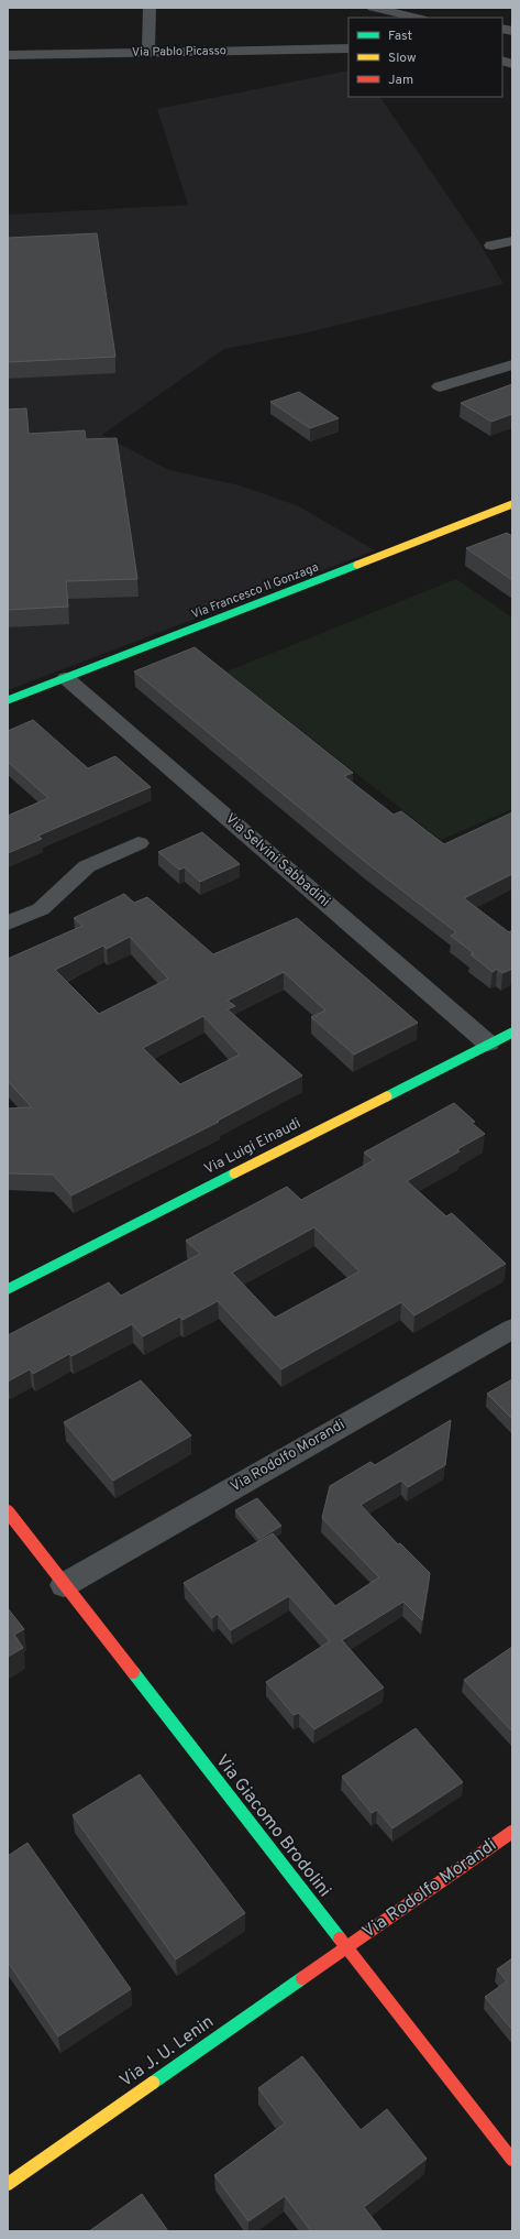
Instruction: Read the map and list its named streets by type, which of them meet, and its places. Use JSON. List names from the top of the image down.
{
  "streets": {
    "street": [
      "Via Pablo Picasso",
      "Via Francesco II Gonzaga",
      "Via Selvini Sabbadini",
      "Via Luigi Einaudi",
      "Via Rodolfo Morandi",
      "Via Giacomo Brodolini",
      "Via J. U. Lenin"
    ]
  },
  "crossings": [
    ["Via Francesco II Gonzaga", "Via Selvini Sabbadini"],
    ["Via Selvini Sabbadini", "Via Luigi Einaudi"],
    ["Via Rodolfo Morandi", "Via Giacomo Brodolini"],
    ["Via Rodolfo Morandi", "Via J. U. Lenin"],
    ["Via Giacomo Brodolini", "Via J. U. Lenin"]
  ],
  "legend": ["Fast", "Slow", "Jam"]
}
